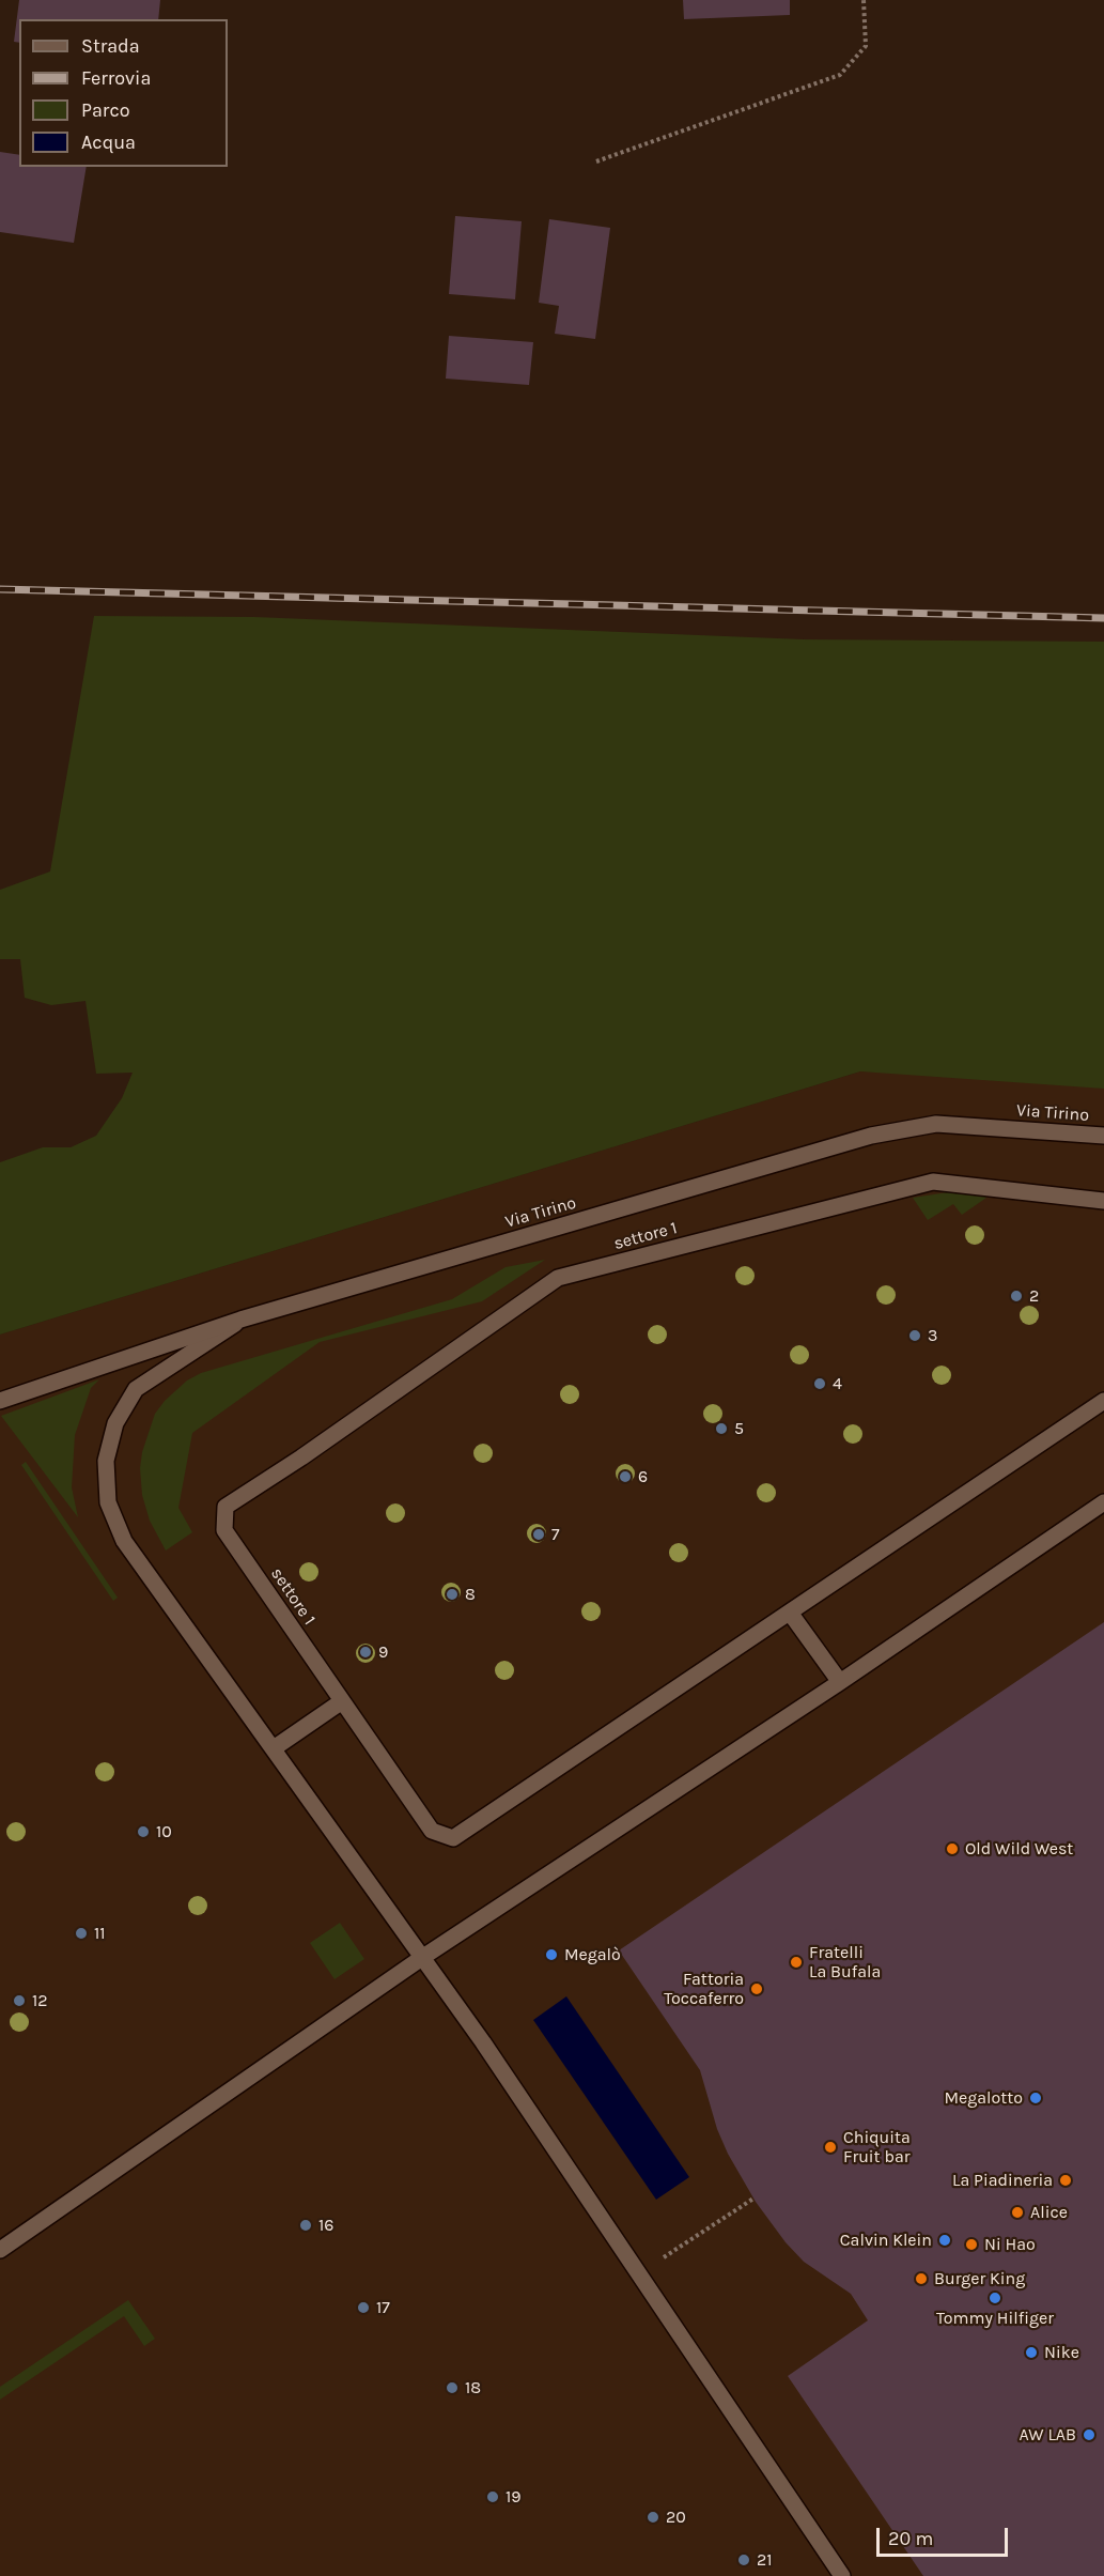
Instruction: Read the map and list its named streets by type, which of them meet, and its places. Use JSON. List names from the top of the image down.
{
  "streets": {
    "street": ["Via Tirino", "settore 1"]
  },
  "places": [
    "2",
    "3",
    "4",
    "5",
    "6",
    "7",
    "8",
    "9",
    "10",
    "Old Wild West",
    "11",
    "Megalò",
    "Fratelli La Bufala",
    "Fattoria Toccaferro",
    "12",
    "Megalotto",
    "Chiquita Fruit bar",
    "La Piadineria",
    "Alice",
    "16",
    "Calvin Klein",
    "Ni Hao",
    "Burger King",
    "Tommy Hilfiger",
    "17",
    "Nike",
    "18",
    "AW LAB",
    "19",
    "20",
    "21"
  ],
  "legend": [
    "Strada",
    "Ferrovia",
    "Parco",
    "Acqua"
  ],
  "scale_bar": "20 m"
}
